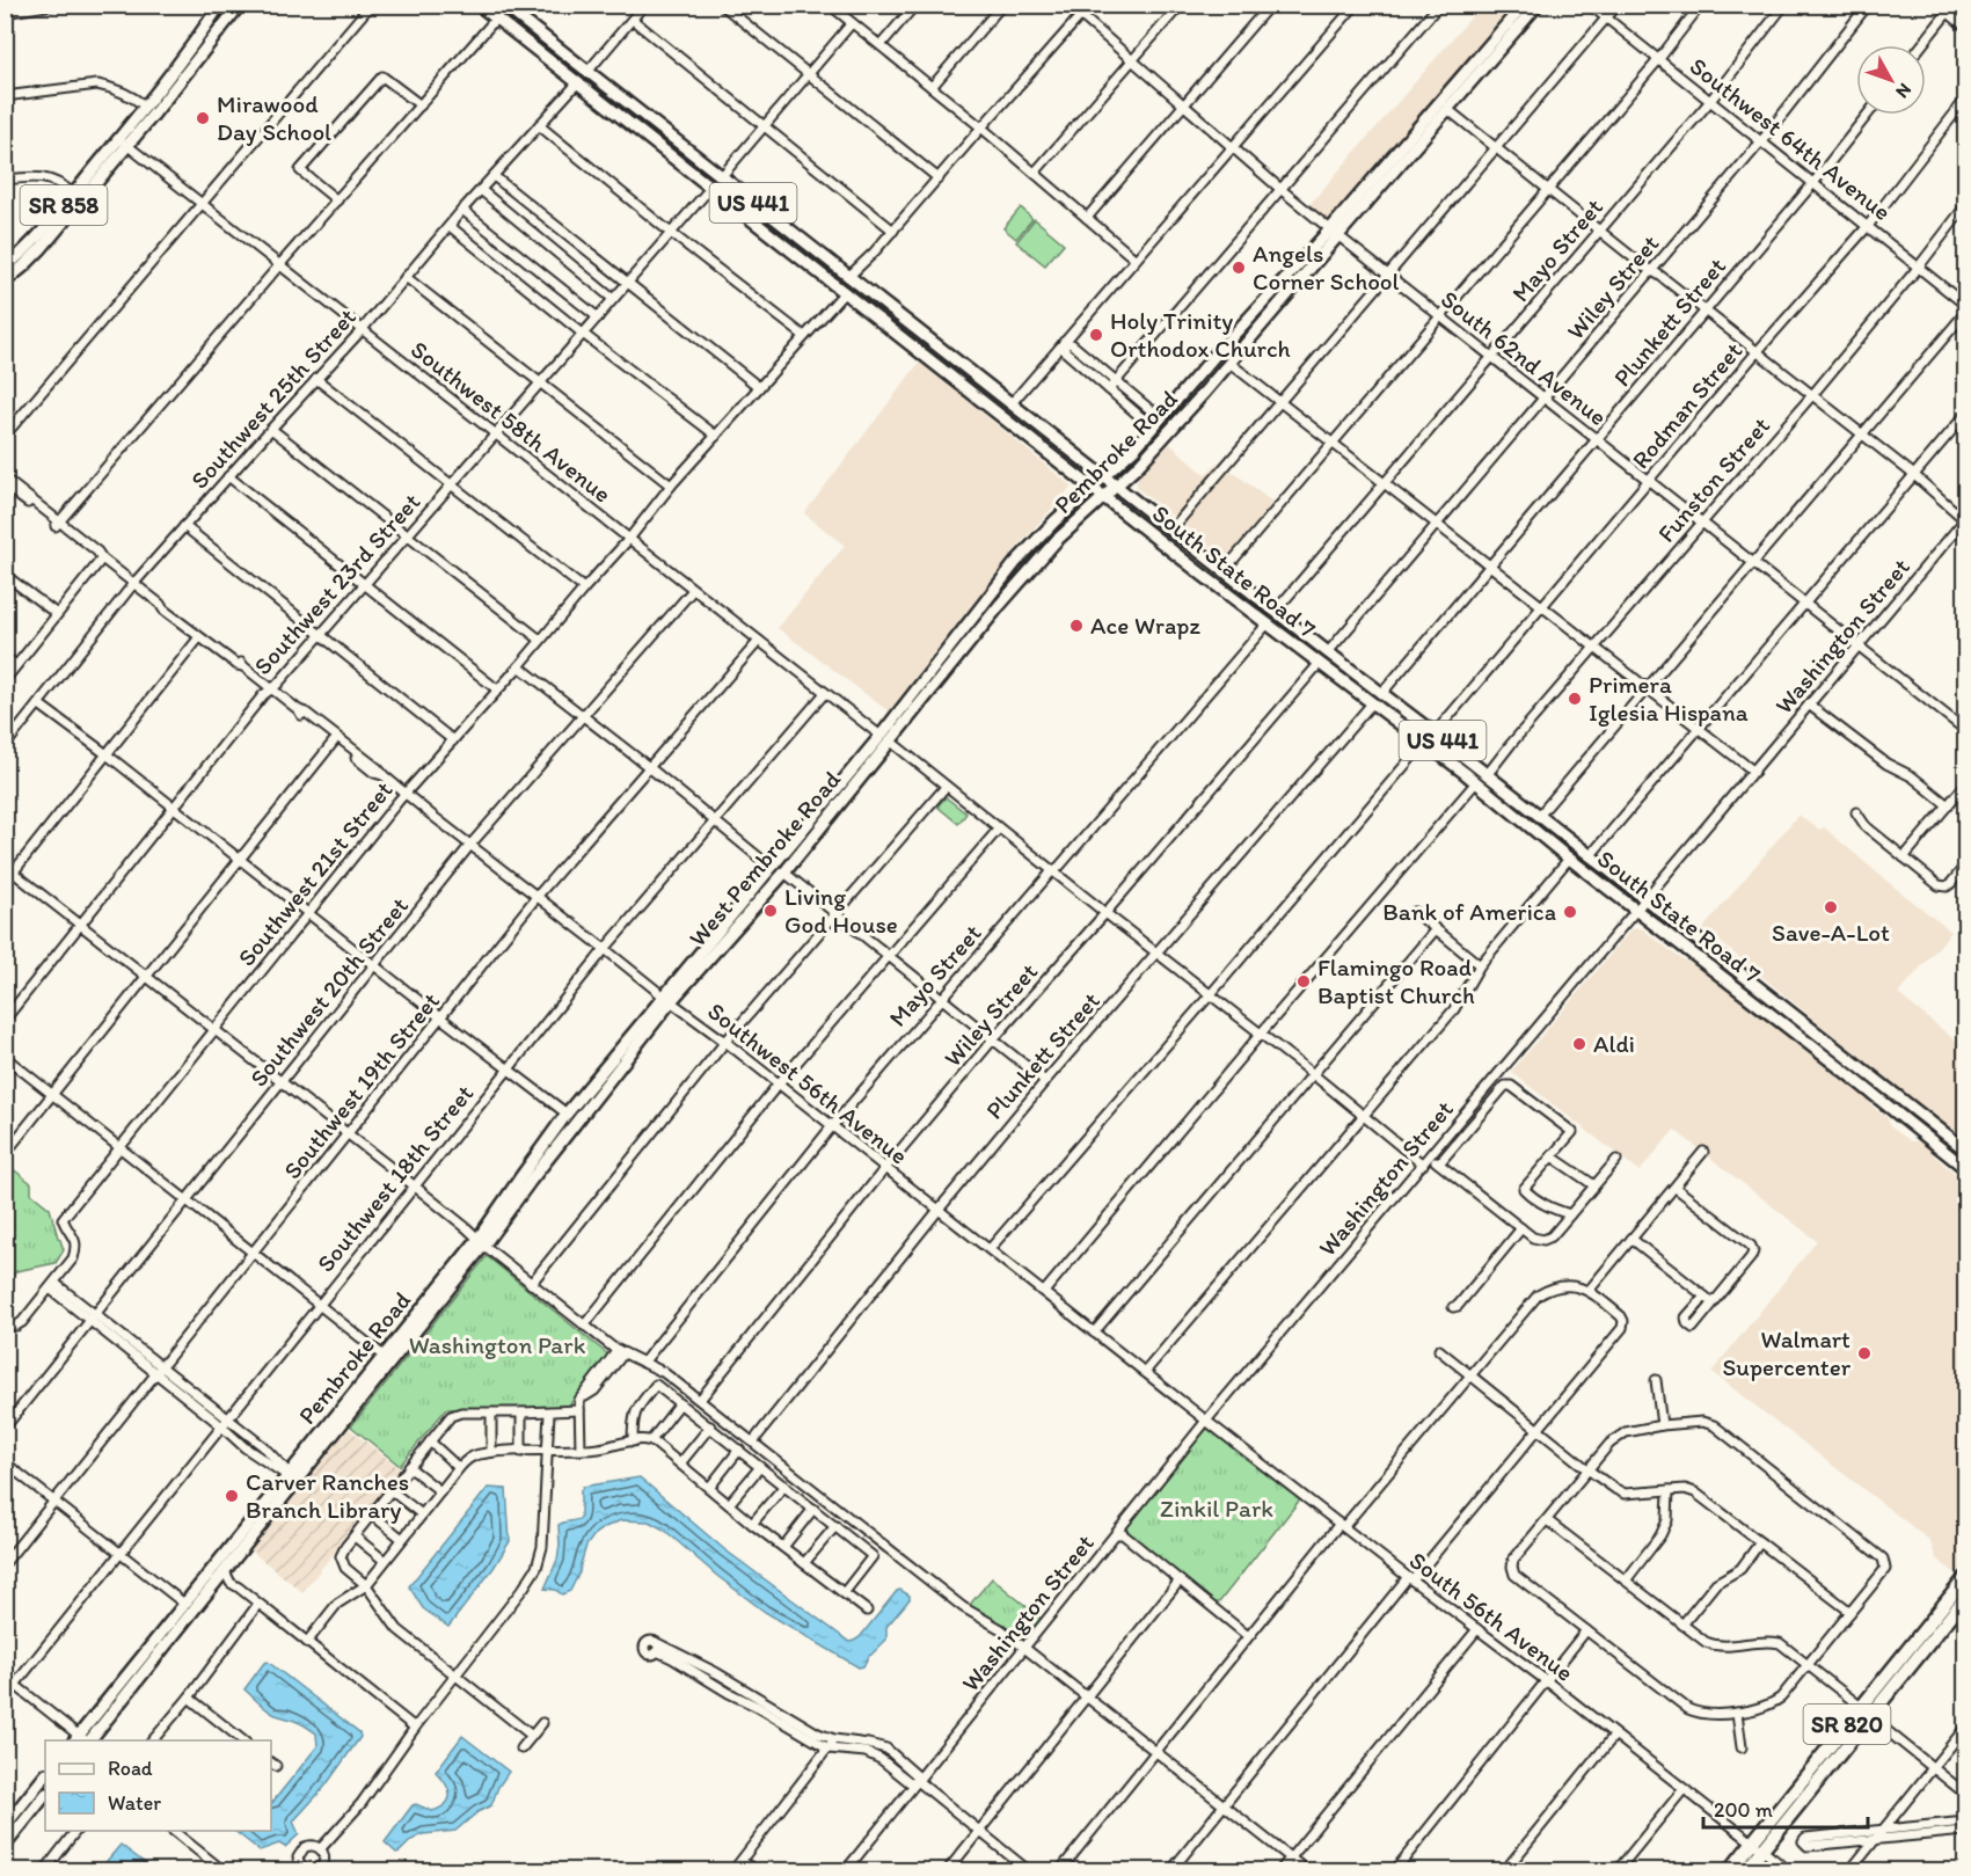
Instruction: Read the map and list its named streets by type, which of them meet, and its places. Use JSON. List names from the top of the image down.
{
  "streets": {
    "highway": ["SR 820"],
    "main road": [
      "US 441",
      "SR 858",
      "Pembroke Road",
      "South State Road 7",
      "West Pembroke Road"
    ],
    "street": [
      "Southwest 64th Avenue",
      "Mayo Street",
      "Wiley Street",
      "Plunkett Street",
      "South 62nd Avenue",
      "Southwest 25th Street",
      "Rodman Street",
      "Southwest 58th Avenue",
      "Funston Street",
      "Southwest 23rd Street",
      "Washington Street",
      "Southwest 21st Street",
      "Southwest 20th Street",
      "Southwest 56th Avenue",
      "Southwest 19th Street",
      "Southwest 18th Street",
      "South 56th Avenue"
    ]
  },
  "crossings": [
    ["Southwest 64th Avenue", "Mayo Street"],
    ["Southwest 64th Avenue", "Wiley Street"],
    ["Southwest 64th Avenue", "Plunkett Street"],
    ["Southwest 64th Avenue", "Rodman Street"],
    ["Southwest 64th Avenue", "Funston Street"],
    ["SR 858", "Southwest 58th Avenue"],
    ["Mayo Street", "South 62nd Avenue"],
    ["Mayo Street", "Southwest 58th Avenue"],
    ["Mayo Street", "South State Road 7"],
    ["Mayo Street", "Southwest 56th Avenue"],
    ["Wiley Street", "South 62nd Avenue"],
    ["Wiley Street", "Southwest 58th Avenue"],
    ["Wiley Street", "South State Road 7"],
    ["Wiley Street", "Southwest 56th Avenue"],
    ["Plunkett Street", "South 62nd Avenue"],
    ["Plunkett Street", "Southwest 58th Avenue"],
    ["Plunkett Street", "South State Road 7"],
    ["Plunkett Street", "Southwest 56th Avenue"],
    ["South 62nd Avenue", "Rodman Street"],
    ["South 62nd Avenue", "Pembroke Road"],
    ["South 62nd Avenue", "Funston Street"],
    ["South 62nd Avenue", "Washington Street"],
    ["Southwest 25th Street", "Southwest 58th Avenue"],
    ["Southwest 25th Street", "South State Road 7"],
    ["Southwest 25th Street", "Southwest 56th Avenue"],
    ["Rodman Street", "South State Road 7"],
    ["Southwest 58th Avenue", "Pembroke Road"],
    ["Southwest 58th Avenue", "Southwest 23rd Street"],
    ["Southwest 58th Avenue", "Washington Street"],
    ["Southwest 58th Avenue", "West Pembroke Road"],
    ["Southwest 58th Avenue", "Southwest 21st Street"],
    ["Southwest 58th Avenue", "Southwest 20th Street"],
    ["Southwest 58th Avenue", "Southwest 19th Street"],
    ["Southwest 58th Avenue", "Southwest 18th Street"],
    ["Pembroke Road", "South State Road 7"],
    ["Pembroke Road", "West Pembroke Road"],
    ["Pembroke Road", "Southwest 56th Avenue"],
    ["Funston Street", "South State Road 7"],
    ["South State Road 7", "Southwest 23rd Street"],
    ["South State Road 7", "Washington Street"],
    ["South State Road 7", "Southwest 21st Street"],
    ["Southwest 23rd Street", "Southwest 56th Avenue"],
    ["Washington Street", "Southwest 56th Avenue"],
    ["Washington Street", "South 56th Avenue"],
    ["West Pembroke Road", "Southwest 56th Avenue"],
    ["Southwest 21st Street", "Southwest 56th Avenue"],
    ["Southwest 20th Street", "Southwest 56th Avenue"],
    ["Southwest 56th Avenue", "Southwest 19th Street"],
    ["Southwest 56th Avenue", "Southwest 18th Street"],
    ["Southwest 56th Avenue", "South 56th Avenue"],
    ["South 56th Avenue", "SR 820"]
  ],
  "parks": ["Washington Park", "Zinkil Park"],
  "places": [
    "Mirawood Day School",
    "Angels Corner School",
    "Holy Trinity Orthodox Church",
    "Ace Wrapz",
    "Primera Iglesia Hispana",
    "Save-A-Lot",
    "Living God House",
    "Bank of America",
    "Flamingo Road Baptist Church",
    "Aldi",
    "Walmart Supercenter",
    "Carver Ranches Branch Library"
  ],
  "legend": ["Road", "Water"],
  "scale_bar": "200 m",
  "north": "bottom right"
}
